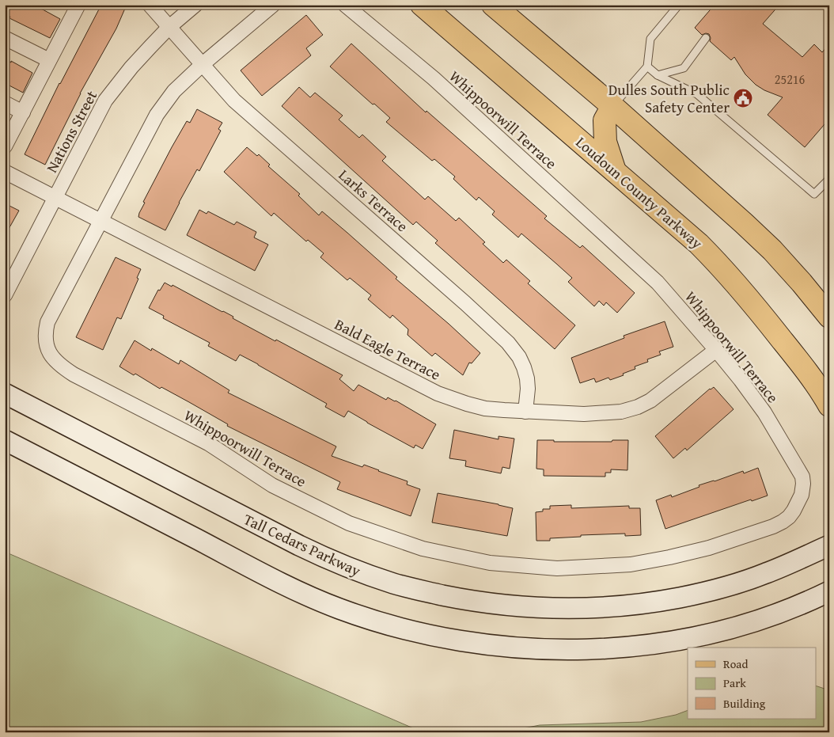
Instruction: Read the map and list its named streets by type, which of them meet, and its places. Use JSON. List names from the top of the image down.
{
  "streets": {
    "main road": ["Loudoun County Parkway", "Tall Cedars Parkway"],
    "street": [
      "Whippoorwill Terrace",
      "Nations Street",
      "Larks Terrace",
      "Bald Eagle Terrace"
    ]
  },
  "crossings": [
    ["Whippoorwill Terrace", "Larks Terrace"],
    ["Whippoorwill Terrace", "Bald Eagle Terrace"],
    ["Nations Street", "Larks Terrace"],
    ["Nations Street", "Bald Eagle Terrace"],
    ["Larks Terrace", "Bald Eagle Terrace"]
  ],
  "places": {
    "public building": ["Dulles South Public Safety Center"]
  },
  "house_numbers": ["25216"],
  "legend": ["Road", "Park", "Building"]
}
